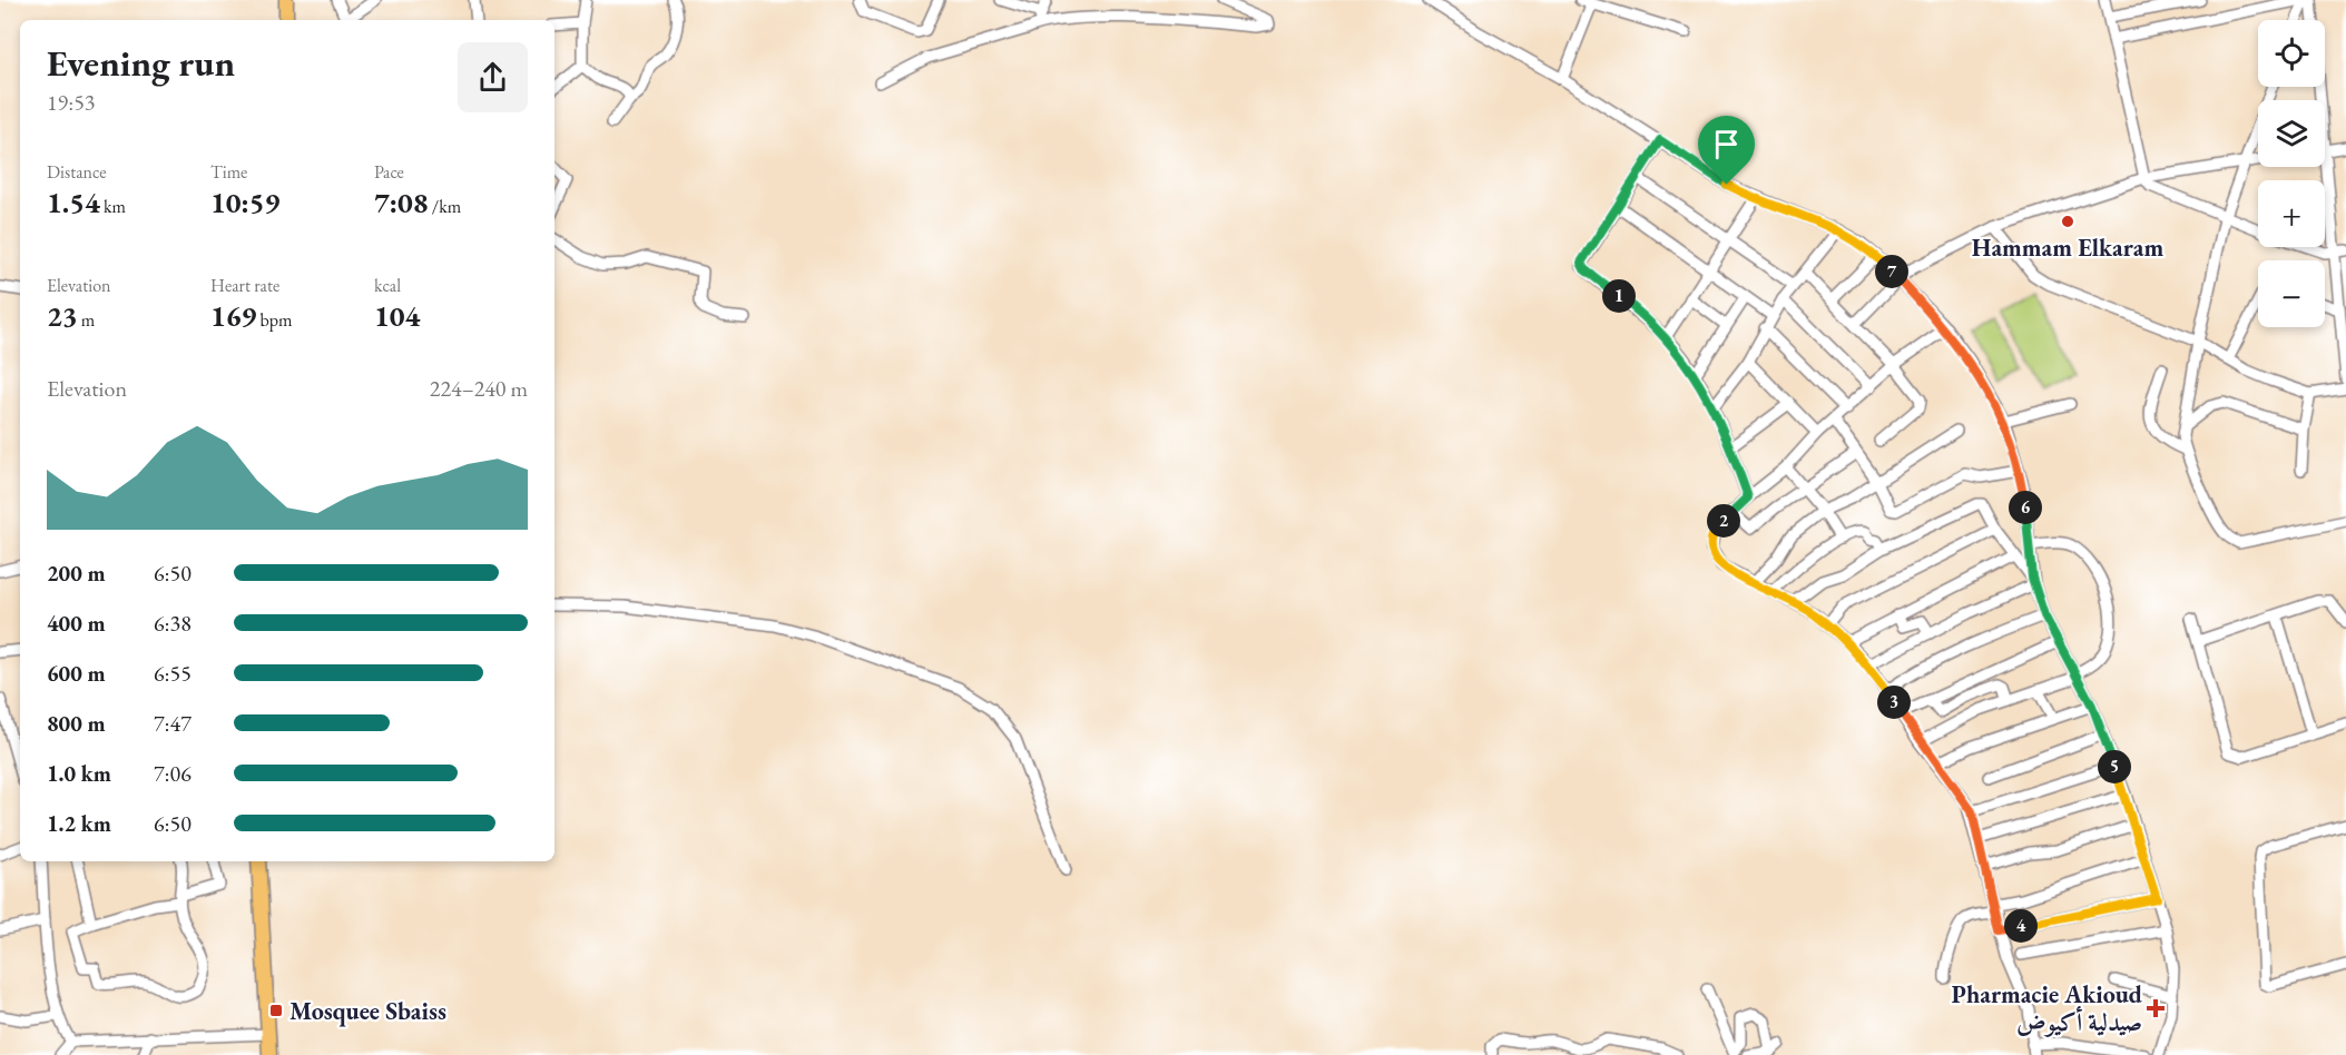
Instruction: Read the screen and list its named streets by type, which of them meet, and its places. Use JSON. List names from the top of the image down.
{
  "places": {
    "other": ["Hammam Elkaram"],
    "health": ["Pharmacie Akioud صيدلية أكيوض"],
    "transit": ["Mosquee Sbaiss"]
  },
  "page": {
    "map_buttons": ["+", "−"],
    "heading": ["Evening run", "19:53"],
    "stats": [
      ["Distance", "1.54 km"],
      ["Time", "10:59"],
      ["Pace", "7:08 /km"],
      ["Elevation", "23 m"],
      ["Heart rate", "169 bpm"],
      ["kcal", "104"]
    ],
    "pins": [
      "7",
      "1",
      "6",
      "2",
      "3",
      "5",
      "4"
    ],
    "chart": ["Elevation", "224–240 m"],
    "list": [
      {
        "name": "200 m",
        "note": "6:50"
      },
      {
        "name": "400 m",
        "note": "6:38"
      },
      {
        "name": "600 m",
        "note": "6:55"
      },
      {
        "name": "800 m",
        "note": "7:47"
      },
      {
        "name": "1.0 km",
        "note": "7:06"
      },
      {
        "name": "1.2 km",
        "note": "6:50"
      }
    ]
  }
}
